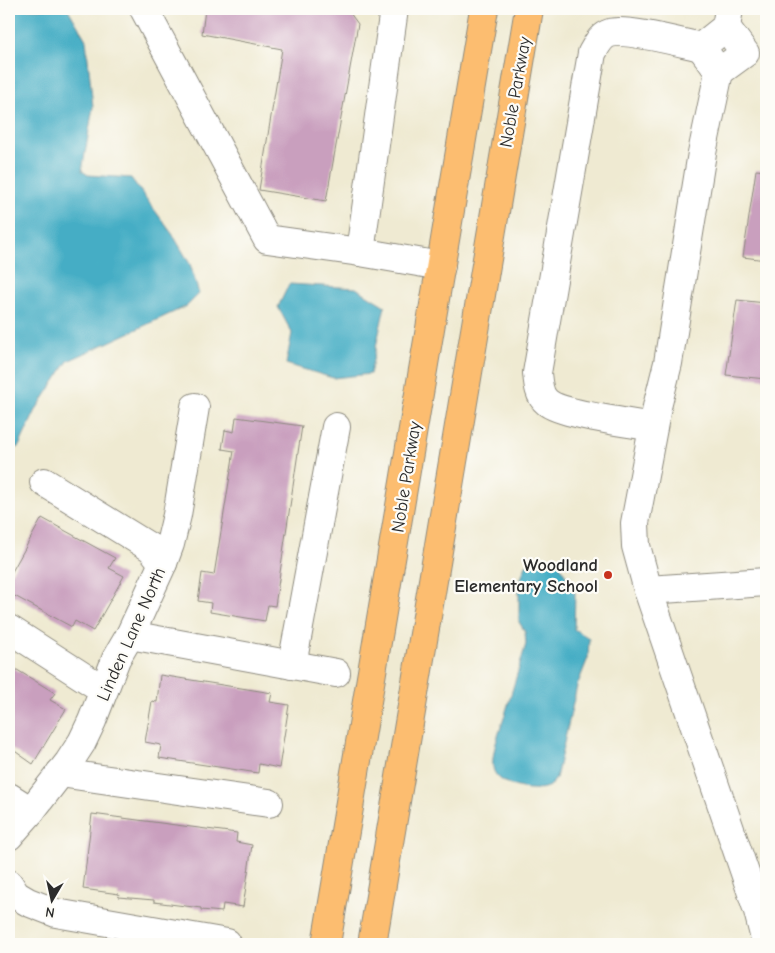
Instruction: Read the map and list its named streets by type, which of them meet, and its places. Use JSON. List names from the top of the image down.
{
  "streets": {
    "main road": ["Noble Parkway"],
    "street": ["Linden Lane North"]
  },
  "places": ["Woodland Elementary School"],
  "north": "bottom"
}
